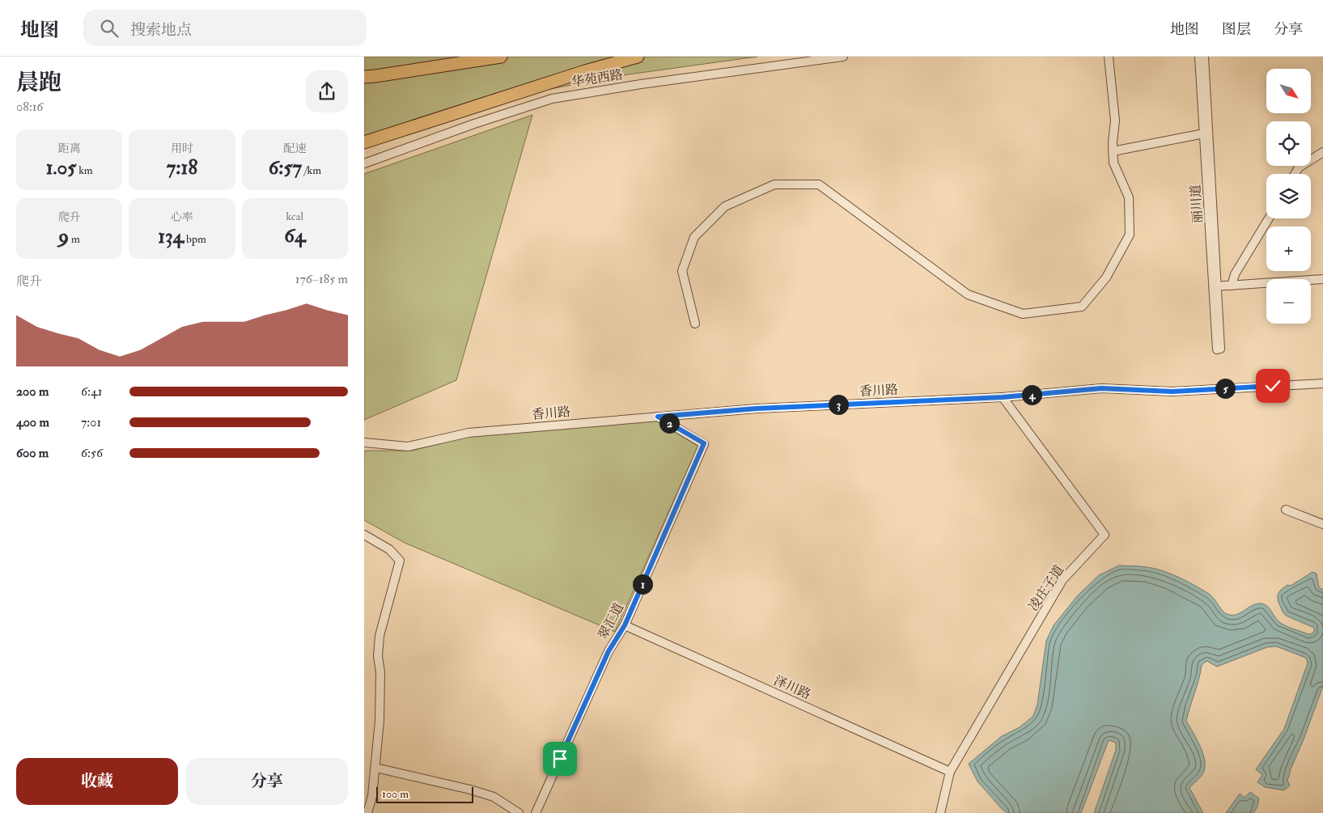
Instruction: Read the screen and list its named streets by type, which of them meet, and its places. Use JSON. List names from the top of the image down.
{
  "streets": {
    "street": [
      "华苑西路",
      "丽川道",
      "香川路",
      "凌庄子道",
      "翠汇道",
      "泽川路"
    ]
  },
  "crossings": [
    ["香川路", "凌庄子道"],
    ["香川路", "翠汇道"],
    ["凌庄子道", "泽川路"],
    ["翠汇道", "泽川路"]
  ],
  "scale_bar": "100 m",
  "north": "bottom right",
  "page": {
    "header": "地图",
    "search": "搜索地点",
    "nav": ["地图", "图层", "分享"],
    "heading": ["晨跑", "08:16"],
    "map_buttons": ["+", "−"],
    "stats": [
      ["距离", "1.05 km"],
      ["用时", "7:18"],
      ["配速", "6:57 /km"],
      ["爬升", "9 m"],
      ["心率", "134 bpm"],
      ["kcal", "64"]
    ],
    "chart": ["爬升", "176–185 m"],
    "list": [
      {
        "name": "200 m",
        "note": "6:41"
      },
      {
        "name": "400 m",
        "note": "7:01"
      },
      {
        "name": "600 m",
        "note": "6:56"
      }
    ],
    "pins": [
      "5",
      "4",
      "3",
      "2",
      "1"
    ],
    "buttons": ["收藏", "分享"],
    "scale": "100 m"
  }
}
